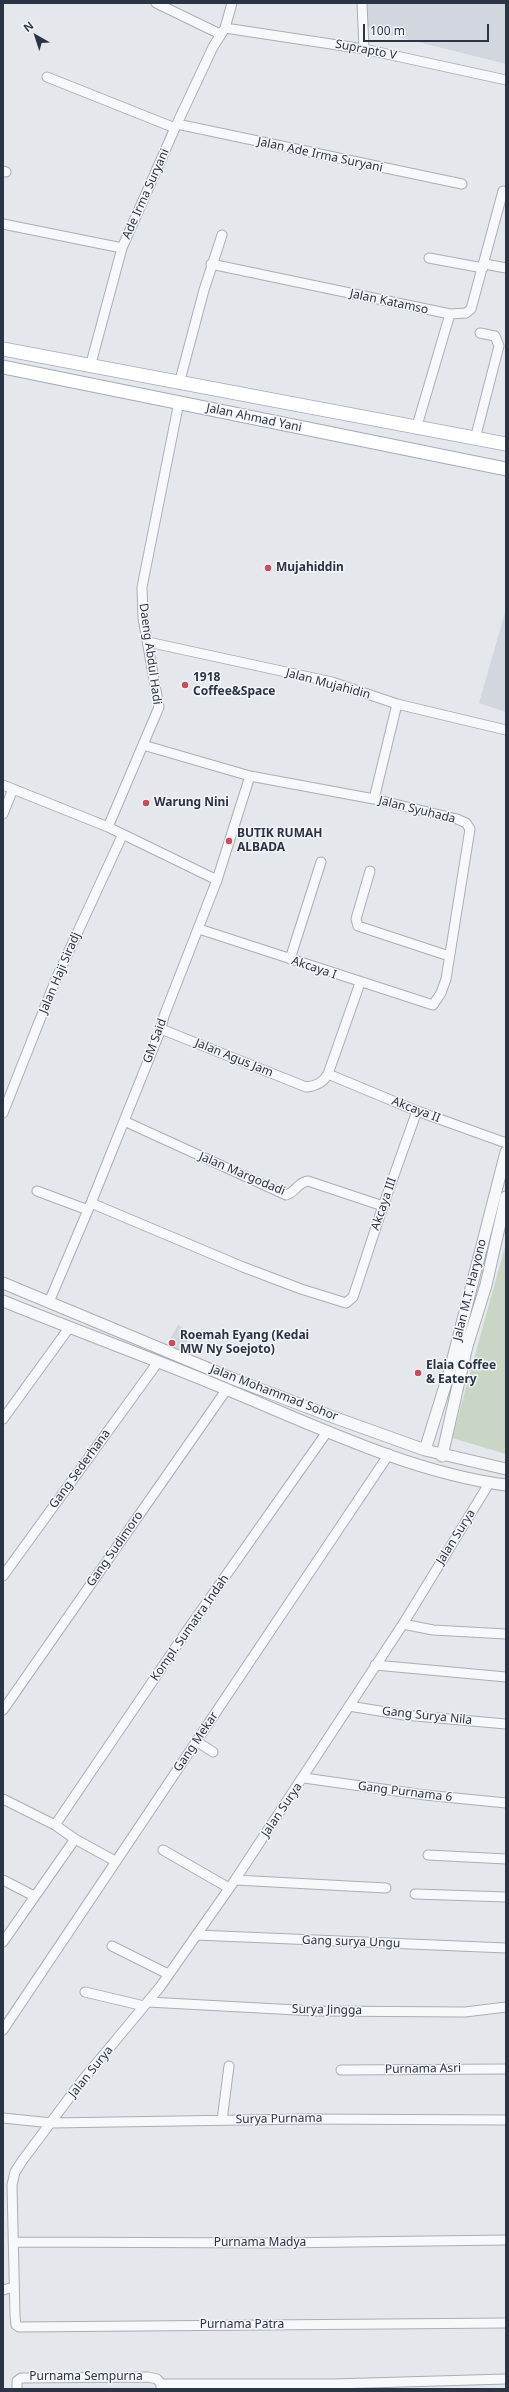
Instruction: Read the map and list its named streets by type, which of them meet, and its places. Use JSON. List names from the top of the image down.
{
  "streets": {
    "main road": ["Jalan Ahmad Yani"],
    "street": [
      "Suprapto V",
      "Jalan Ade Irma Suryani",
      "Ade Irma Suryani",
      "Jalan Katamso",
      "Daeng Abdul Hadi",
      "Jalan Mujahidin",
      "Jalan Syuhada",
      "Akcaya I",
      "Jalan Haji Siradj",
      "GM Said",
      "Jalan Agus Jam",
      "Akcaya II",
      "Jalan Margodadi",
      "Akcaya III",
      "Jalan M.T. Haryono",
      "Jalan Mohammad Sohor",
      "Gang Sederhana",
      "Jalan Surya",
      "Gang Sudimoro",
      "Kompl. Sumatra Indah",
      "Gang Surya Nila",
      "Gang Mekar",
      "Gang Purnama 6",
      "Gang surya Ungu",
      "Surya Jingga",
      "Purnama Asri",
      "Surya Purnama",
      "Purnama Madya",
      "Purnama Patra",
      "Purnama Sempurna"
    ]
  },
  "crossings": [
    ["Suprapto V", "Ade Irma Suryani"],
    ["Jalan Ade Irma Suryani", "Ade Irma Suryani"],
    ["Ade Irma Suryani", "Jalan Ahmad Yani"],
    ["Jalan Ahmad Yani", "Daeng Abdul Hadi"],
    ["Daeng Abdul Hadi", "Jalan Mujahidin"],
    ["Daeng Abdul Hadi", "Jalan Syuhada"],
    ["Jalan Syuhada", "Akcaya I"],
    ["Jalan Syuhada", "GM Said"],
    ["Akcaya I", "GM Said"],
    ["GM Said", "Jalan Agus Jam"],
    ["GM Said", "Jalan Margodadi"],
    ["GM Said", "Akcaya III"],
    ["GM Said", "Jalan Mohammad Sohor"],
    ["Jalan Agus Jam", "Akcaya II"],
    ["Akcaya II", "Akcaya III"],
    ["Jalan Margodadi", "Akcaya III"],
    ["Jalan M.T. Haryono", "Jalan Mohammad Sohor"],
    ["Jalan Mohammad Sohor", "Gang Sederhana"],
    ["Jalan Mohammad Sohor", "Jalan Surya"],
    ["Jalan Mohammad Sohor", "Gang Sudimoro"],
    ["Jalan Mohammad Sohor", "Kompl. Sumatra Indah"],
    ["Jalan Mohammad Sohor", "Gang Mekar"],
    ["Jalan Surya", "Gang Surya Nila"],
    ["Jalan Surya", "Gang Purnama 6"],
    ["Jalan Surya", "Gang surya Ungu"],
    ["Jalan Surya", "Surya Jingga"],
    ["Jalan Surya", "Surya Purnama"],
    ["Jalan Surya", "Purnama Madya"],
    ["Jalan Surya", "Purnama Patra"]
  ],
  "places": [
    "Mujahiddin",
    "1918 Coffee&Space",
    "Warung Nini",
    "BUTIK RUMAH ALBADA",
    "Roemah Eyang (Kedai MW Ny Soejoto)",
    "Elaia Coffee & Eatery"
  ],
  "scale_bar": "100 m",
  "north": "top left"
}
